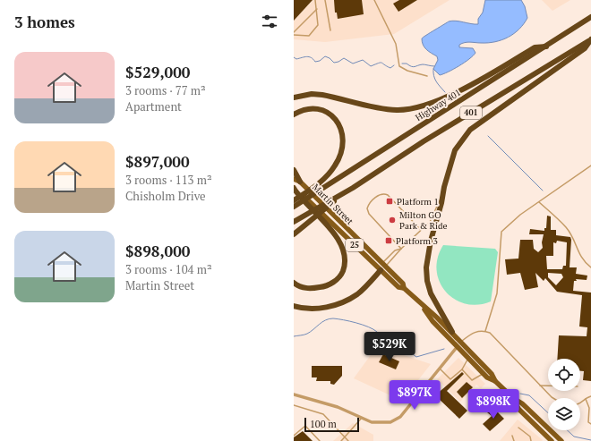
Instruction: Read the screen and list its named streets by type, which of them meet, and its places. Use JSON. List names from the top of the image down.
{
  "streets": {
    "highway": ["Highway 401", "401"],
    "main road": ["Martin Street", "25"]
  },
  "places": {
    "transit": ["Platform 1", "Platform 3"],
    "other": ["Milton GO Park & Ride"]
  },
  "scale_bar": "100 m",
  "page": {
    "heading": "3 homes",
    "list": [
      {
        "name": "$529,000",
        "note": "3 rooms · 77 m² · Apartment"
      },
      {
        "name": "$897,000",
        "note": "3 rooms · 113 m² · Chisholm Drive"
      },
      {
        "name": "$898,000",
        "note": "3 rooms · 104 m² · Martin Street"
      }
    ],
    "price": ["$529K", "$897K", "$898K"],
    "scale": "100 m"
  }
}
